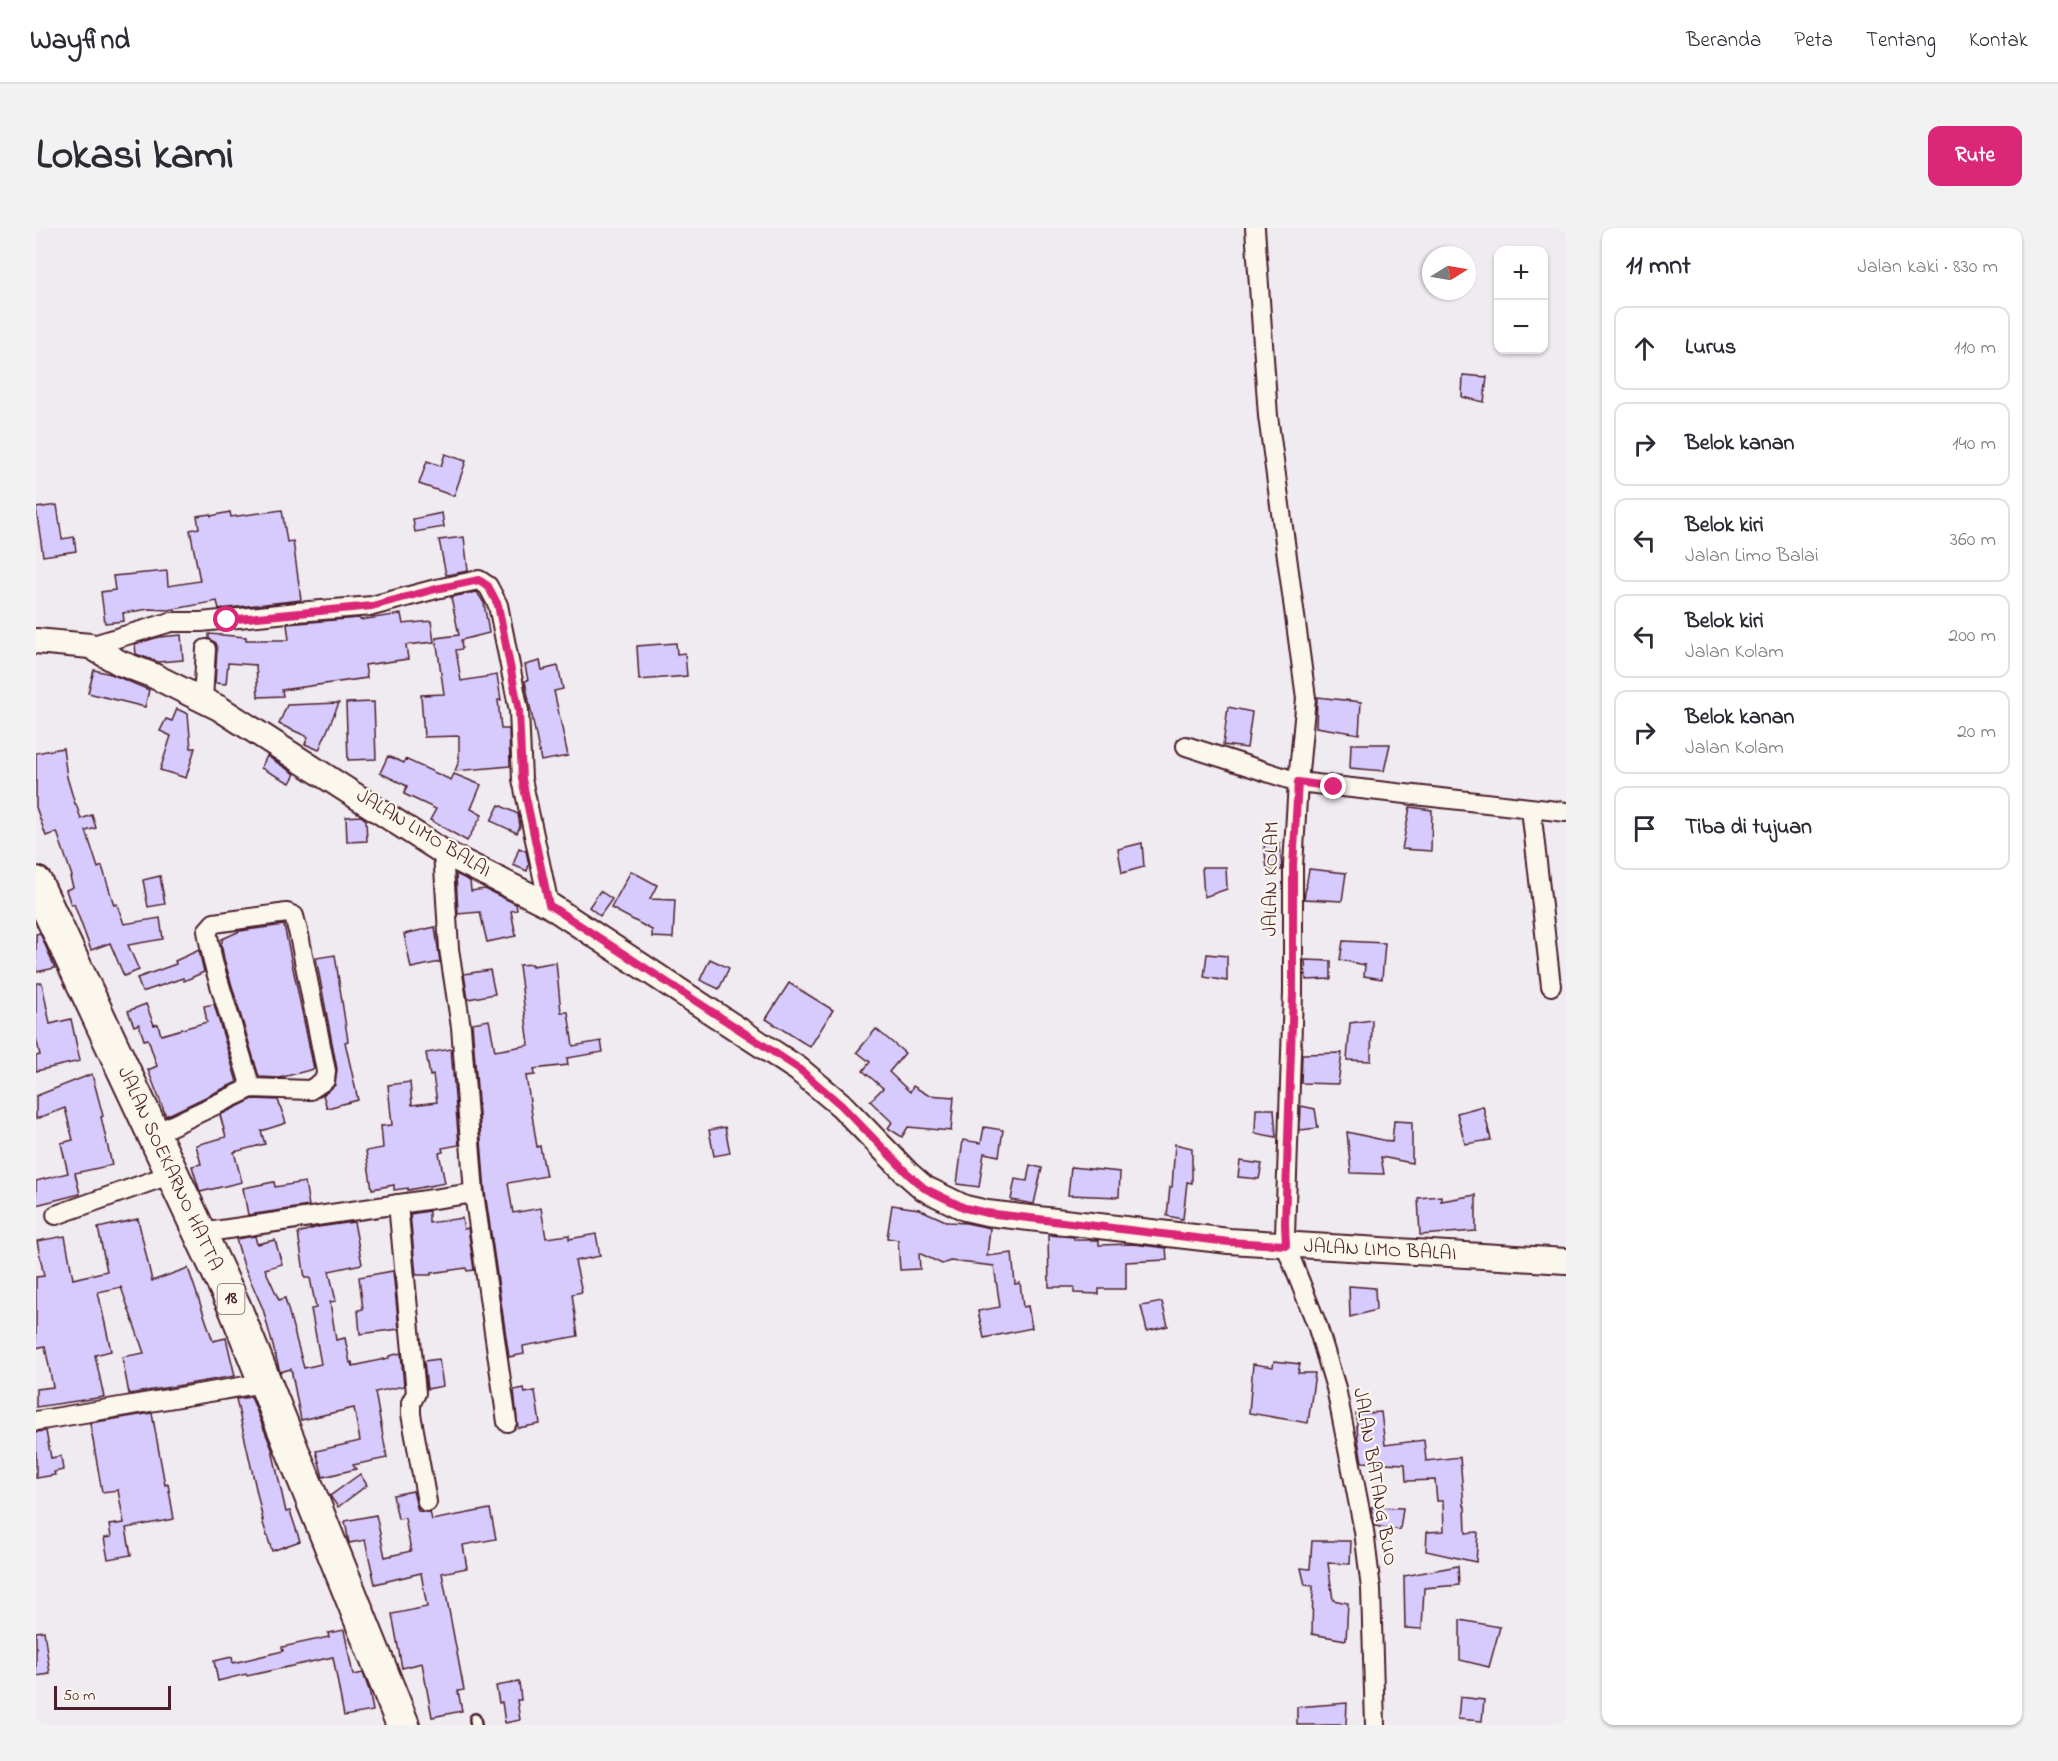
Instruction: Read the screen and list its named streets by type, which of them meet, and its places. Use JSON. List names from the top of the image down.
{
  "streets": {
    "highway": ["JALAN SOEKARNO HATTA", "18"],
    "street": ["JALAN LIMO BALAI", "JALAN KOLAM", "JALAN BATANG BUO"]
  },
  "crossings": [
    ["JALAN LIMO BALAI", "JALAN KOLAM"],
    ["JALAN LIMO BALAI", "JALAN BATANG BUO"],
    ["JALAN KOLAM", "JALAN BATANG BUO"]
  ],
  "scale_bar": "50 m",
  "north": "right",
  "page": {
    "header": "Wayfind",
    "nav": [
      "Beranda",
      "Peta",
      "Tentang",
      "Kontak"
    ],
    "title": "Lokasi kami",
    "buttons": "Rute",
    "heading": ["11 mnt", "Jalan kaki · 830 m"],
    "map_buttons": ["+", "−"],
    "list": [
      ["Lurus", "110 m"],
      ["Belok kanan", "140 m"],
      ["Belok kiri", "Jalan Limo Balai", "360 m"],
      ["Belok kiri", "Jalan Kolam", "200 m"],
      ["Belok kanan", "Jalan Kolam", "20 m"],
      "Tiba di tujuan"
    ],
    "scale": "50 m"
  }
}
